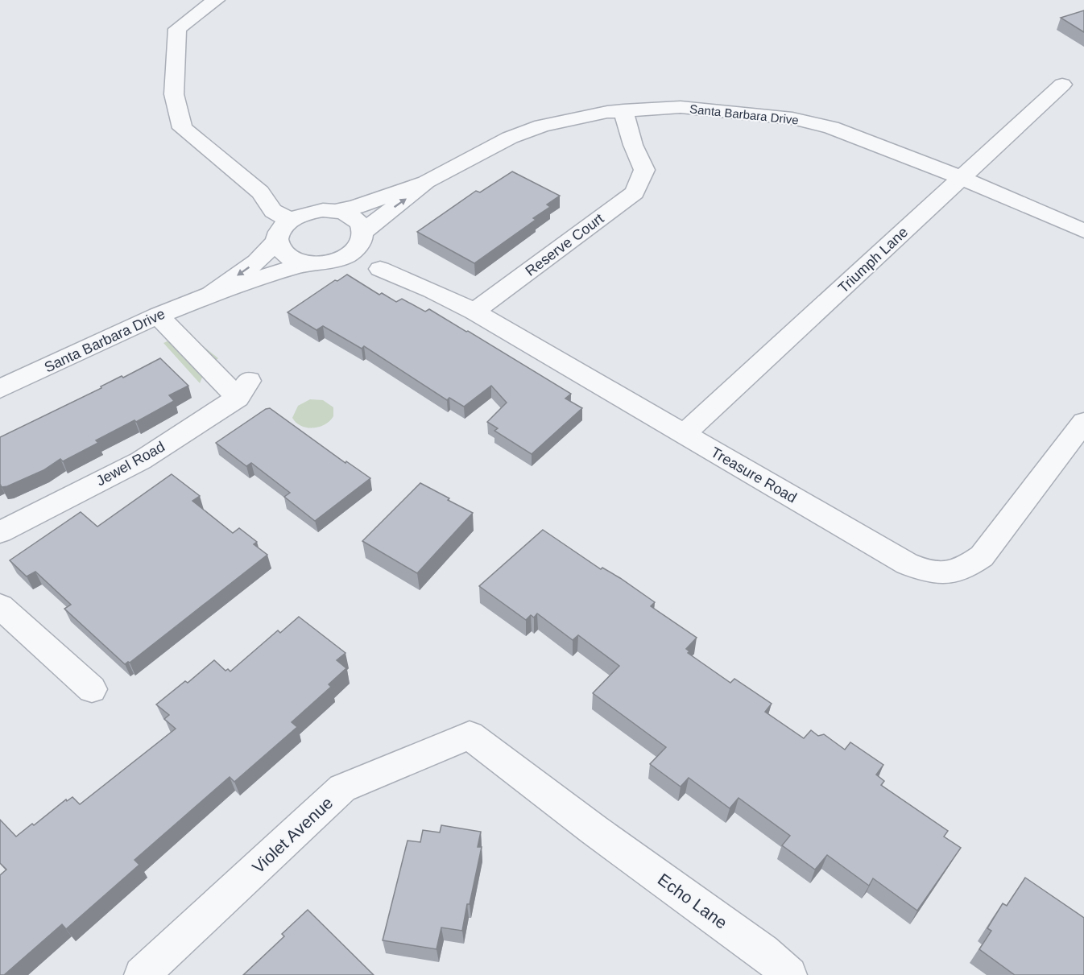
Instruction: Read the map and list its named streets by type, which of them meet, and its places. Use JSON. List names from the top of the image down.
{
  "streets": {
    "street": [
      "Santa Barbara Drive",
      "Reserve Court",
      "Triumph Lane",
      "Jewel Road",
      "Treasure Road",
      "Violet Avenue",
      "Echo Lane"
    ]
  },
  "crossings": [
    ["Santa Barbara Drive", "Reserve Court"],
    ["Santa Barbara Drive", "Triumph Lane"],
    ["Santa Barbara Drive", "Jewel Road"],
    ["Santa Barbara Drive", "Treasure Road"],
    ["Reserve Court", "Treasure Road"],
    ["Triumph Lane", "Treasure Road"],
    ["Violet Avenue", "Echo Lane"]
  ]
}
